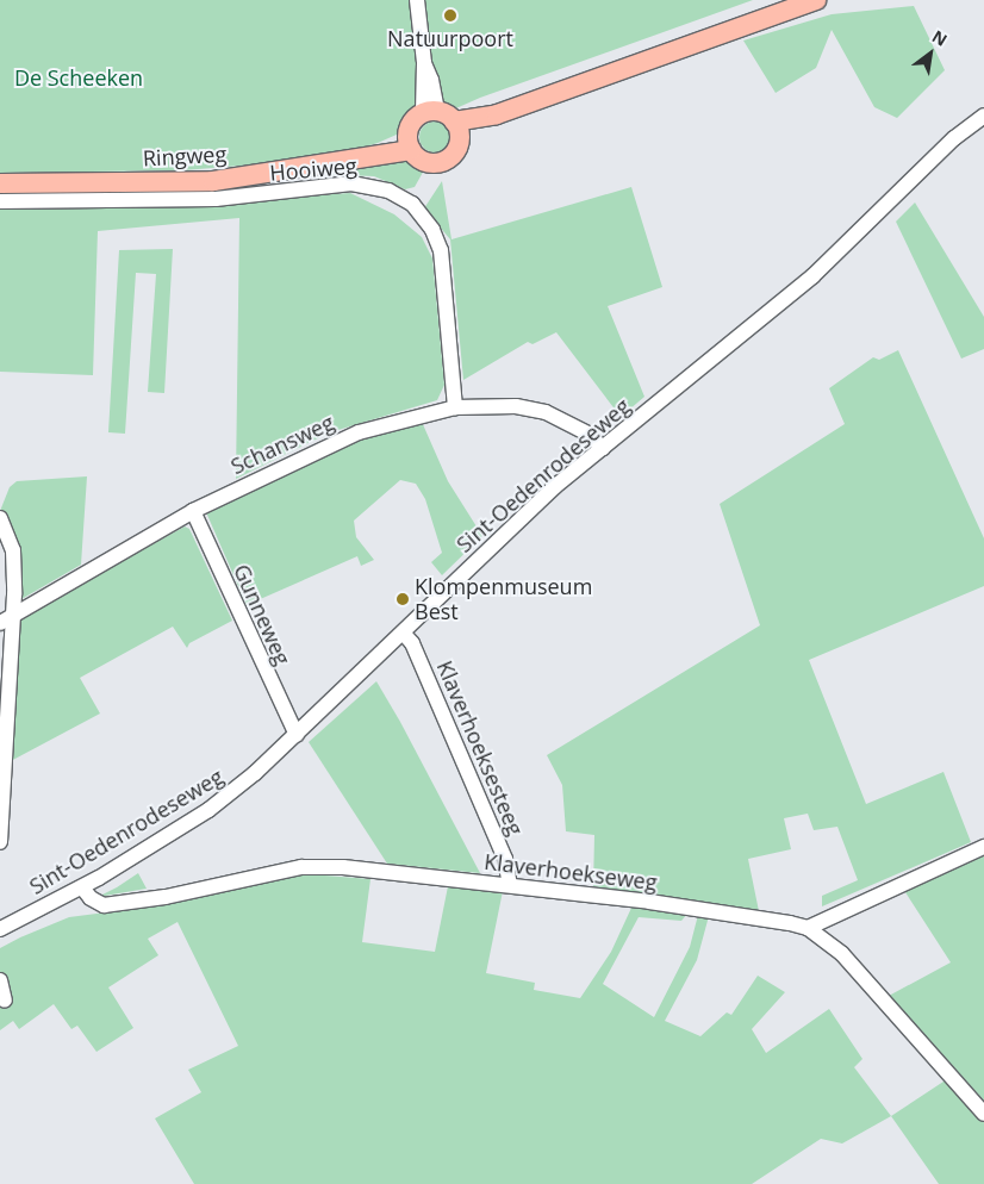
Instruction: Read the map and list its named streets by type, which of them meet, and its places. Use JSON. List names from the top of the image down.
{
  "streets": {
    "main road": ["Ringweg"],
    "street": [
      "Hooiweg",
      "Schansweg",
      "Sint-Oedenrodeseweg",
      "Gunneweg",
      "Klaverhoeksesteeg",
      "Klaverhoekseweg"
    ]
  },
  "crossings": [
    ["Hooiweg", "Schansweg"],
    ["Schansweg", "Sint-Oedenrodeseweg"],
    ["Schansweg", "Gunneweg"],
    ["Sint-Oedenrodeseweg", "Gunneweg"],
    ["Sint-Oedenrodeseweg", "Klaverhoeksesteeg"],
    ["Sint-Oedenrodeseweg", "Klaverhoekseweg"],
    ["Klaverhoeksesteeg", "Klaverhoekseweg"]
  ],
  "parks": ["De Scheeken"],
  "places": ["Natuurpoort", "Klompenmuseum Best"],
  "north": "top right"
}
